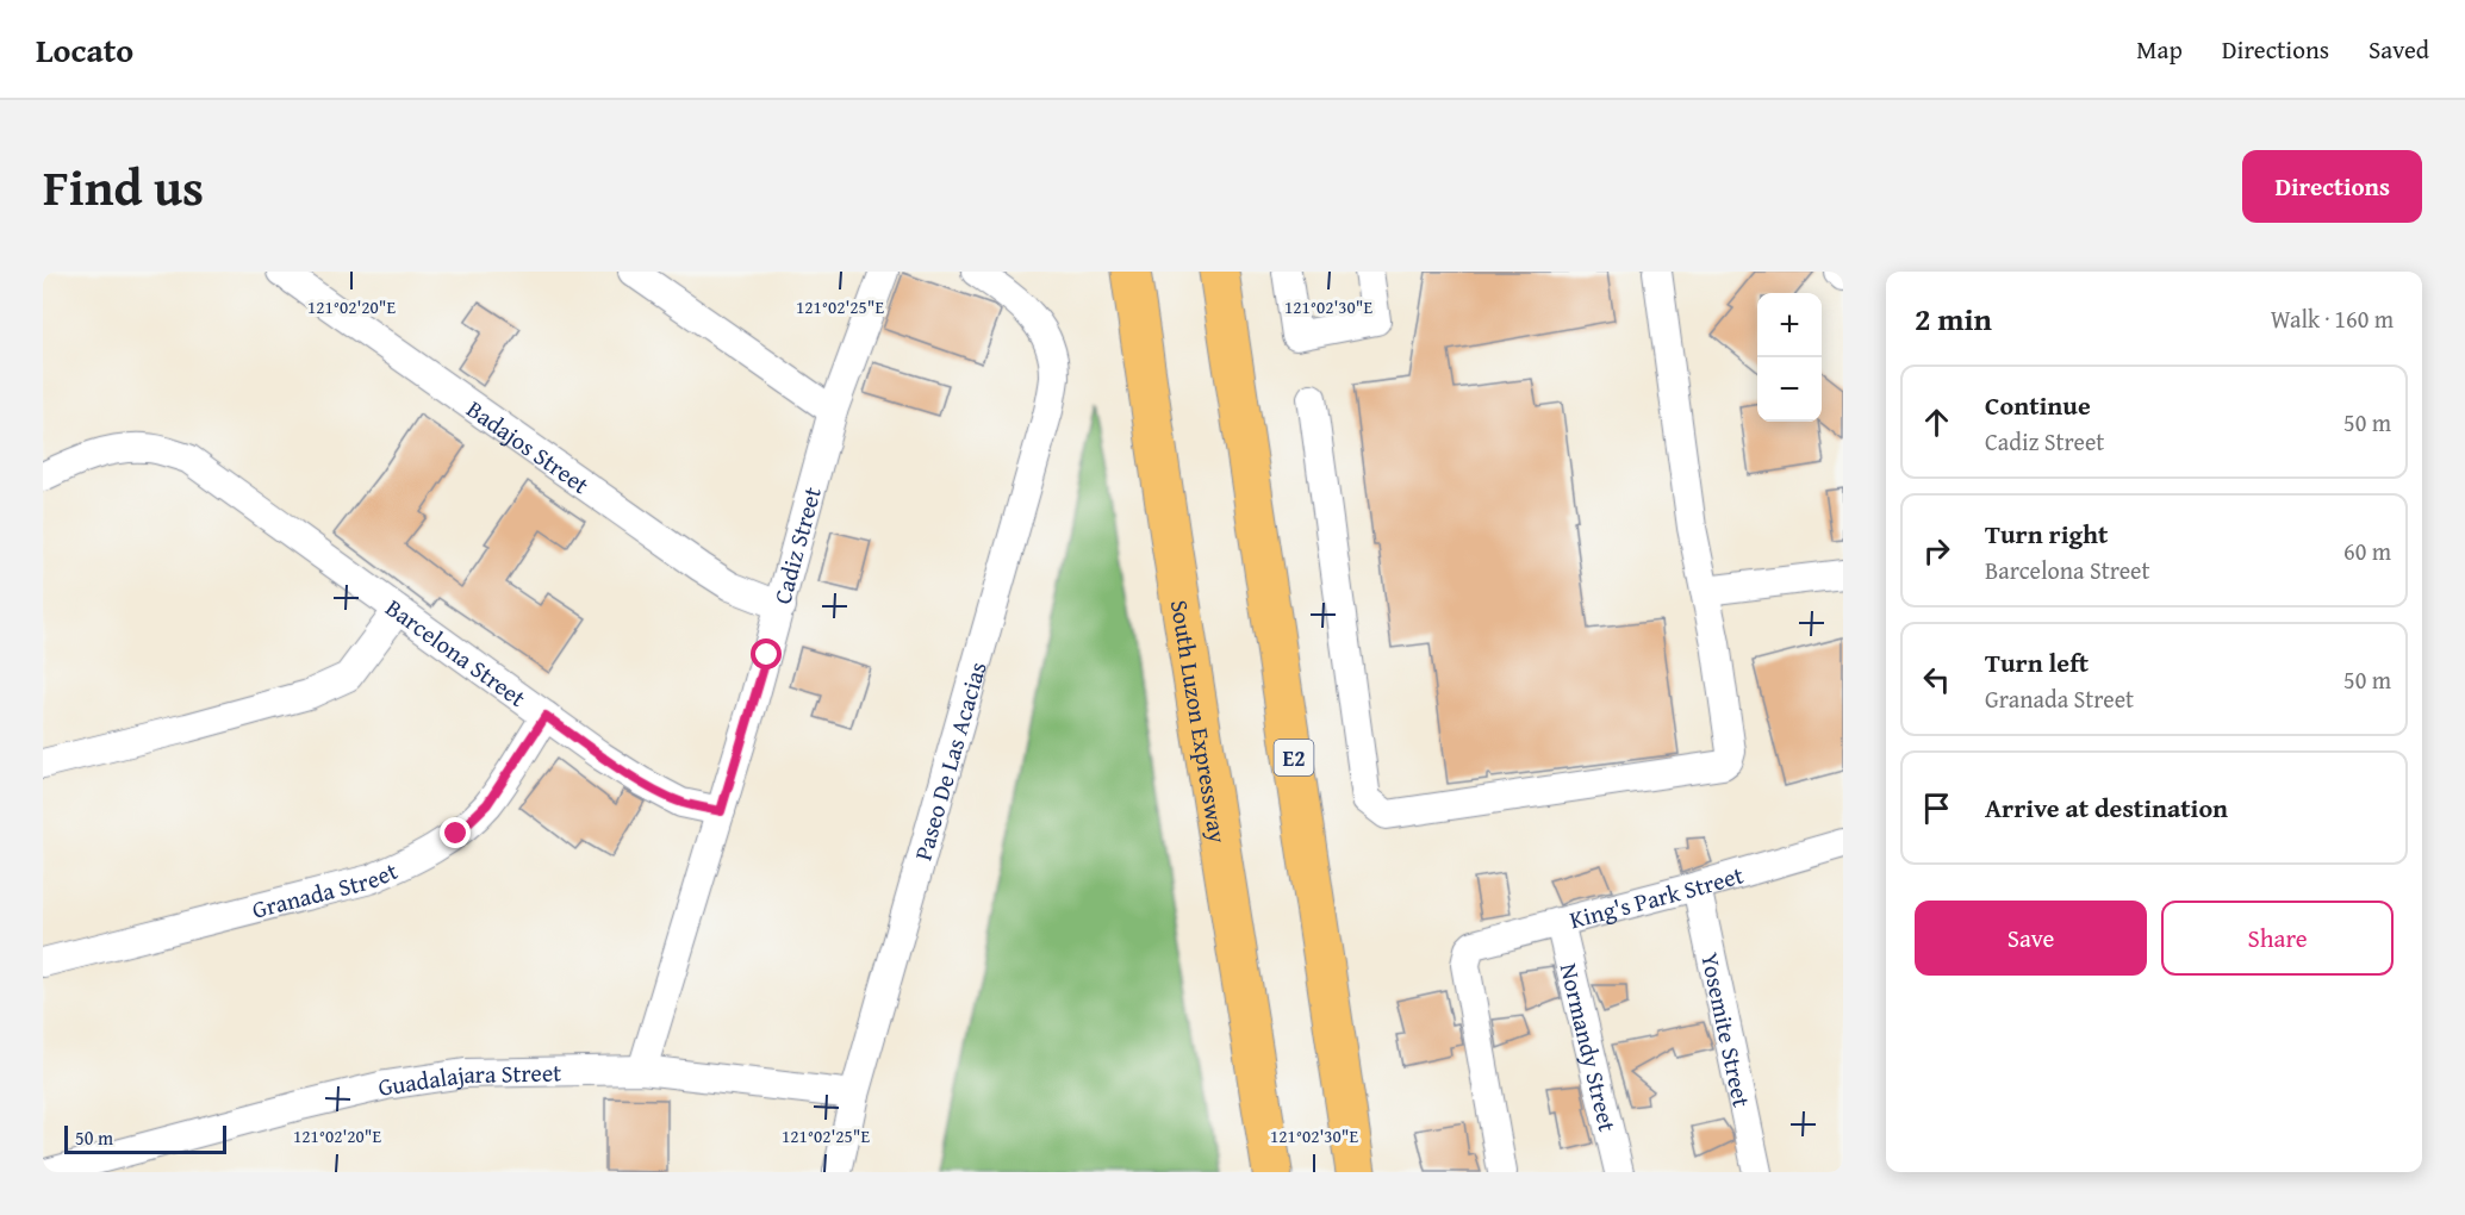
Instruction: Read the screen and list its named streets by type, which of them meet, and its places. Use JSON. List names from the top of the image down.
{
  "streets": {
    "highway": ["South Luzon Expressway", "E2"],
    "street": [
      "Badajos Street",
      "Cadiz Street",
      "Barcelona Street",
      "Paseo De Las Acacias",
      "Granada Street",
      "King's Park Street",
      "Yosemite Street",
      "Normandy Street",
      "Guadalajara Street"
    ]
  },
  "crossings": [
    ["Badajos Street", "Cadiz Street"],
    ["Cadiz Street", "Barcelona Street"],
    ["Cadiz Street", "Guadalajara Street"],
    ["Barcelona Street", "Granada Street"],
    ["Paseo De Las Acacias", "Guadalajara Street"],
    ["King's Park Street", "Yosemite Street"],
    ["King's Park Street", "Normandy Street"]
  ],
  "scale_bar": "50 m",
  "page": {
    "header": "Locato",
    "nav": ["Map", "Directions", "Saved"],
    "title": "Find us",
    "buttons": [
      "Directions",
      ["Save", "Share"]
    ],
    "heading": ["2 min", "Walk · 160 m"],
    "map_buttons": ["+", "−"],
    "list": [
      ["Continue", "Cadiz Street", "50 m"],
      ["Turn right", "Barcelona Street", "60 m"],
      ["Turn left", "Granada Street", "50 m"],
      "Arrive at destination"
    ],
    "scale": "50 m"
  },
  "coordinates": ["121°02'20\"E", "121°02'25\"E", "121°02'30\"E"]
}
